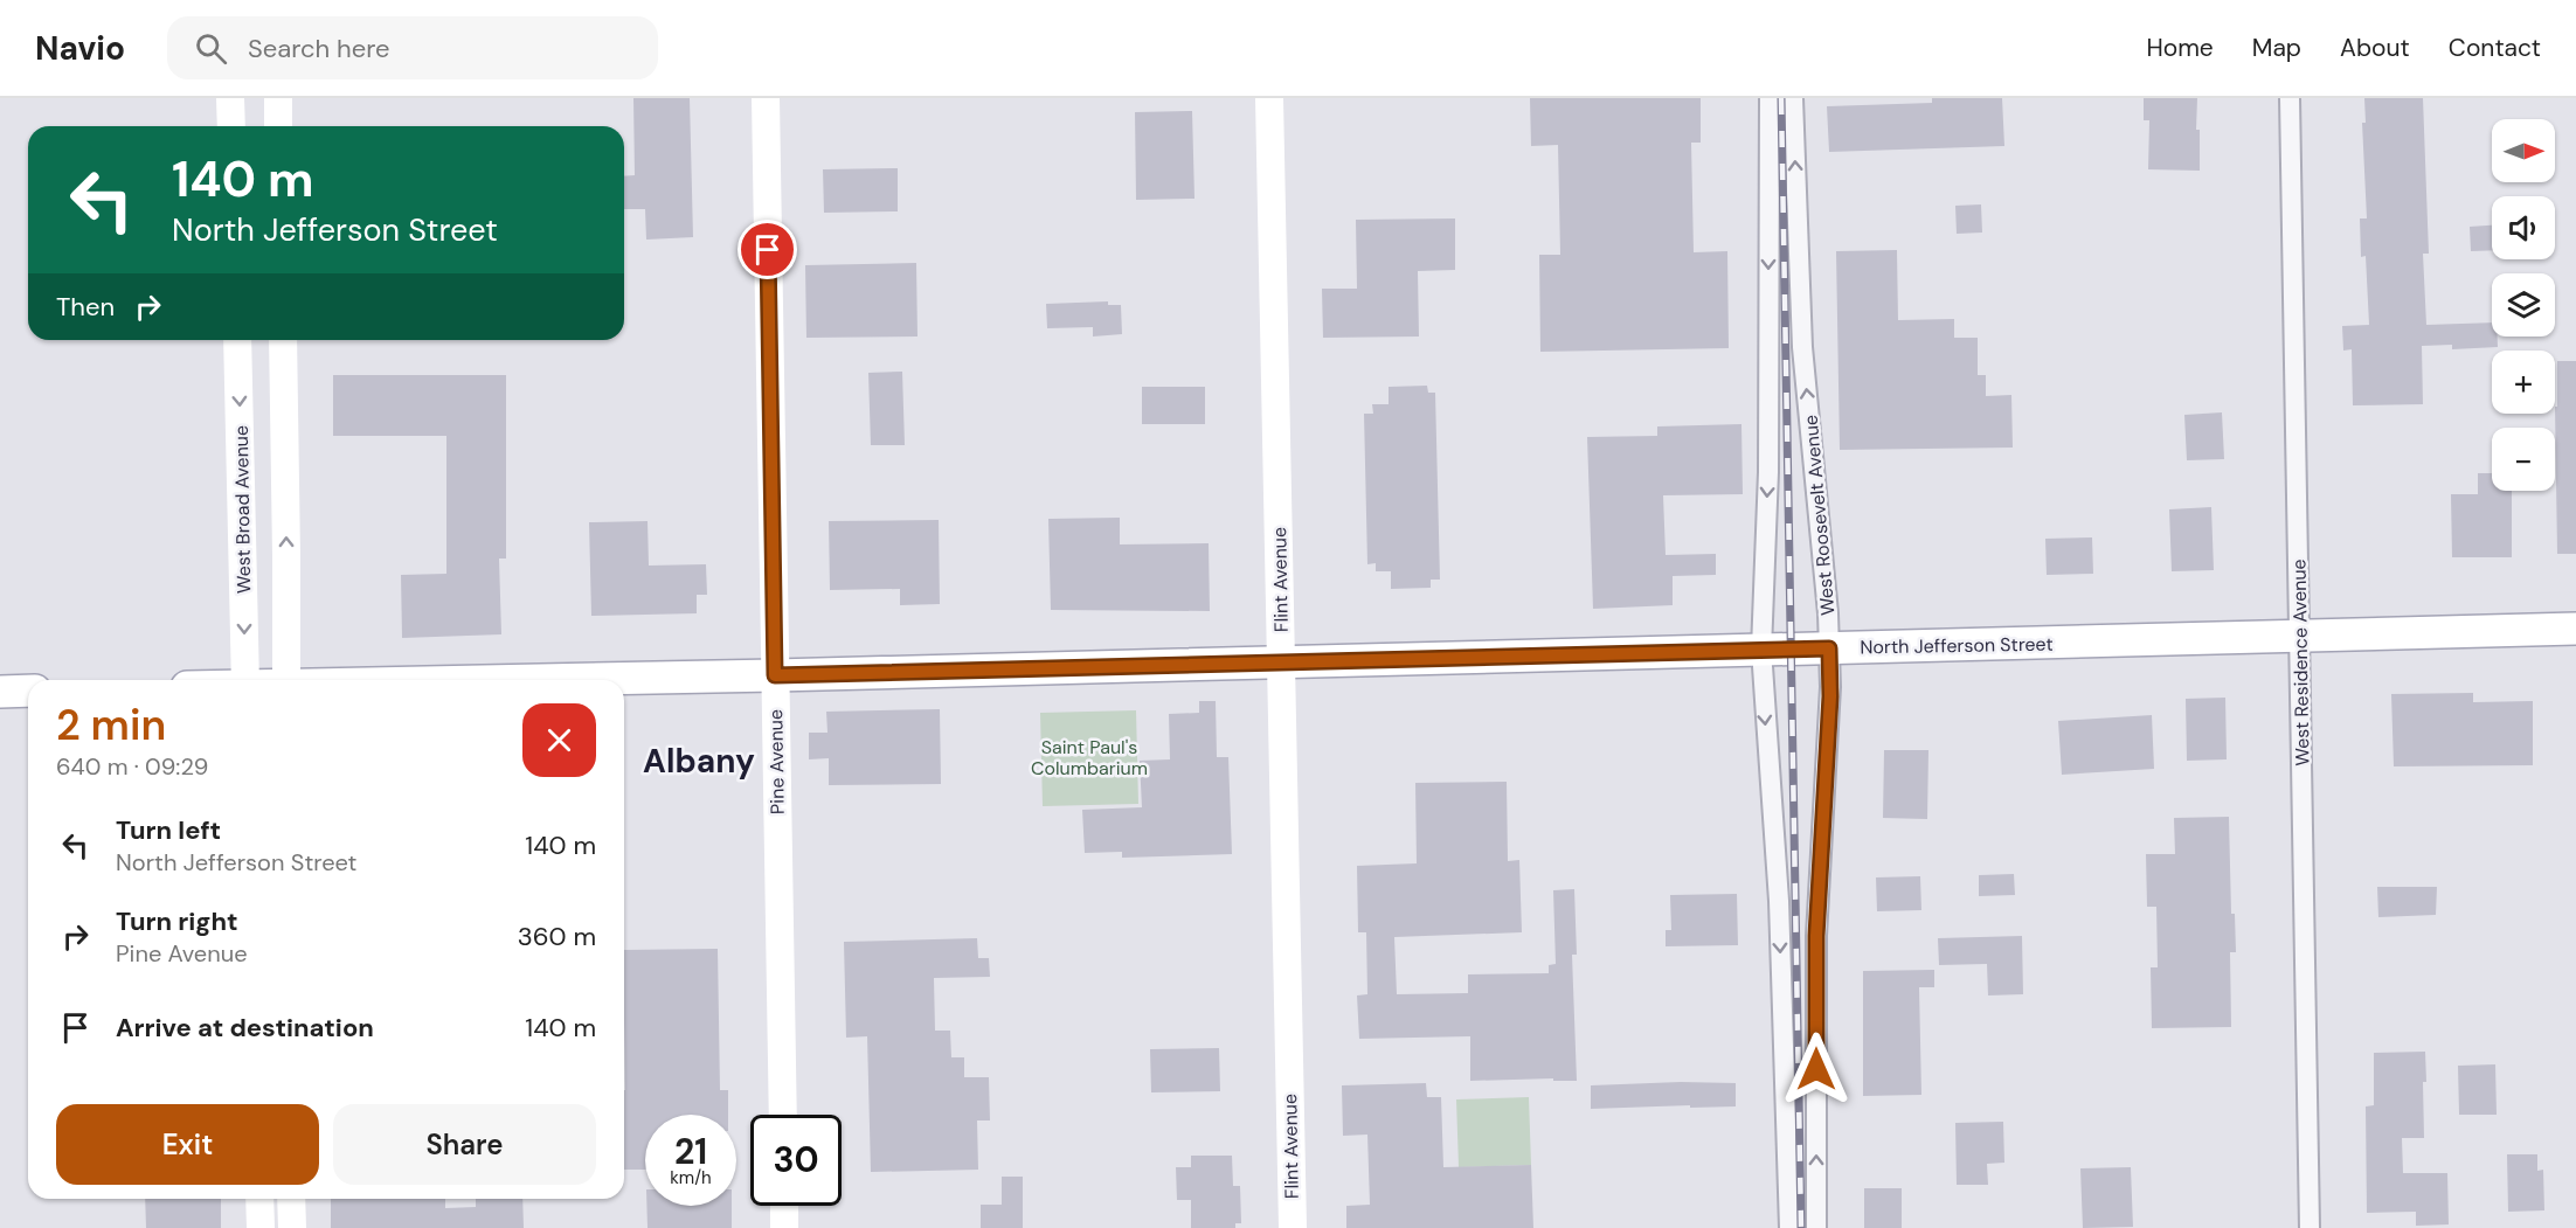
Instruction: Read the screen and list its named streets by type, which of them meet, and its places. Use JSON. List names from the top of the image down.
{
  "streets": {
    "main road": [
      "West Broad Avenue",
      "Flint Avenue",
      "North Jefferson Street",
      "Pine Avenue"
    ],
    "street": ["West Roosevelt Avenue", "West Residence Avenue"]
  },
  "crossings": [
    ["West Roosevelt Avenue", "North Jefferson Street"],
    ["Flint Avenue", "North Jefferson Street"],
    ["North Jefferson Street", "West Residence Avenue"],
    ["North Jefferson Street", "Pine Avenue"]
  ],
  "districts": ["Albany"],
  "parks": ["Saint Paul's Columbarium"],
  "north": "right",
  "page": {
    "header": "Navio",
    "search": "Search here",
    "nav": [
      "Home",
      "Map",
      "About",
      "Contact"
    ],
    "map_buttons": ["+", "−"],
    "turn": ["140 m", "North Jefferson Street"],
    "then": "Then",
    "heading": ["2 min", "640 m · 09:29"],
    "list": [
      {
        "name": "Turn left",
        "note": "North Jefferson Street",
        "value": "140 m"
      },
      {
        "name": "Turn right",
        "note": "Pine Avenue",
        "value": "360 m"
      },
      {
        "name": "Arrive at destination",
        "value": "140 m"
      }
    ],
    "buttons": ["Exit", "Share"],
    "speed": "21 km/h",
    "limit": "30"
  }
}
